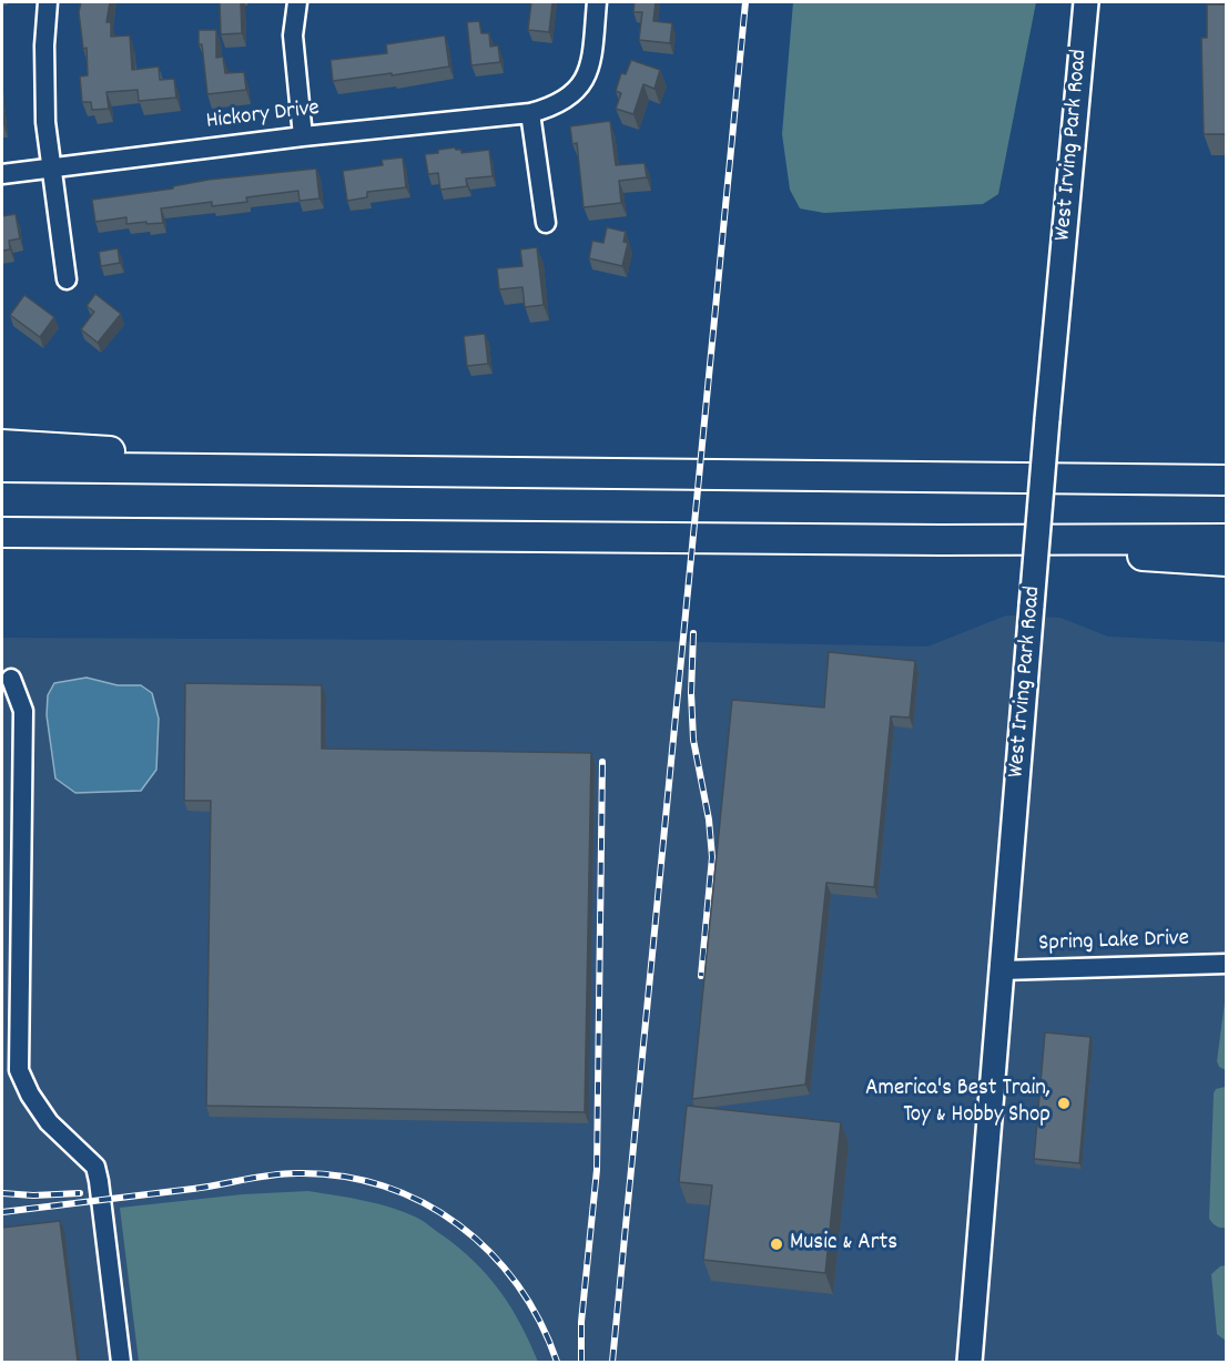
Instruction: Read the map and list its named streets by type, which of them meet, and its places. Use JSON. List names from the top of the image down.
{
  "streets": {
    "main road": ["West Irving Park Road"],
    "street": ["Hickory Drive", "Spring Lake Drive"]
  },
  "crossings": [
    ["West Irving Park Road", "Spring Lake Drive"]
  ],
  "places": ["America's Best Train, Toy & Hobby Shop", "Music & Arts"]
}
